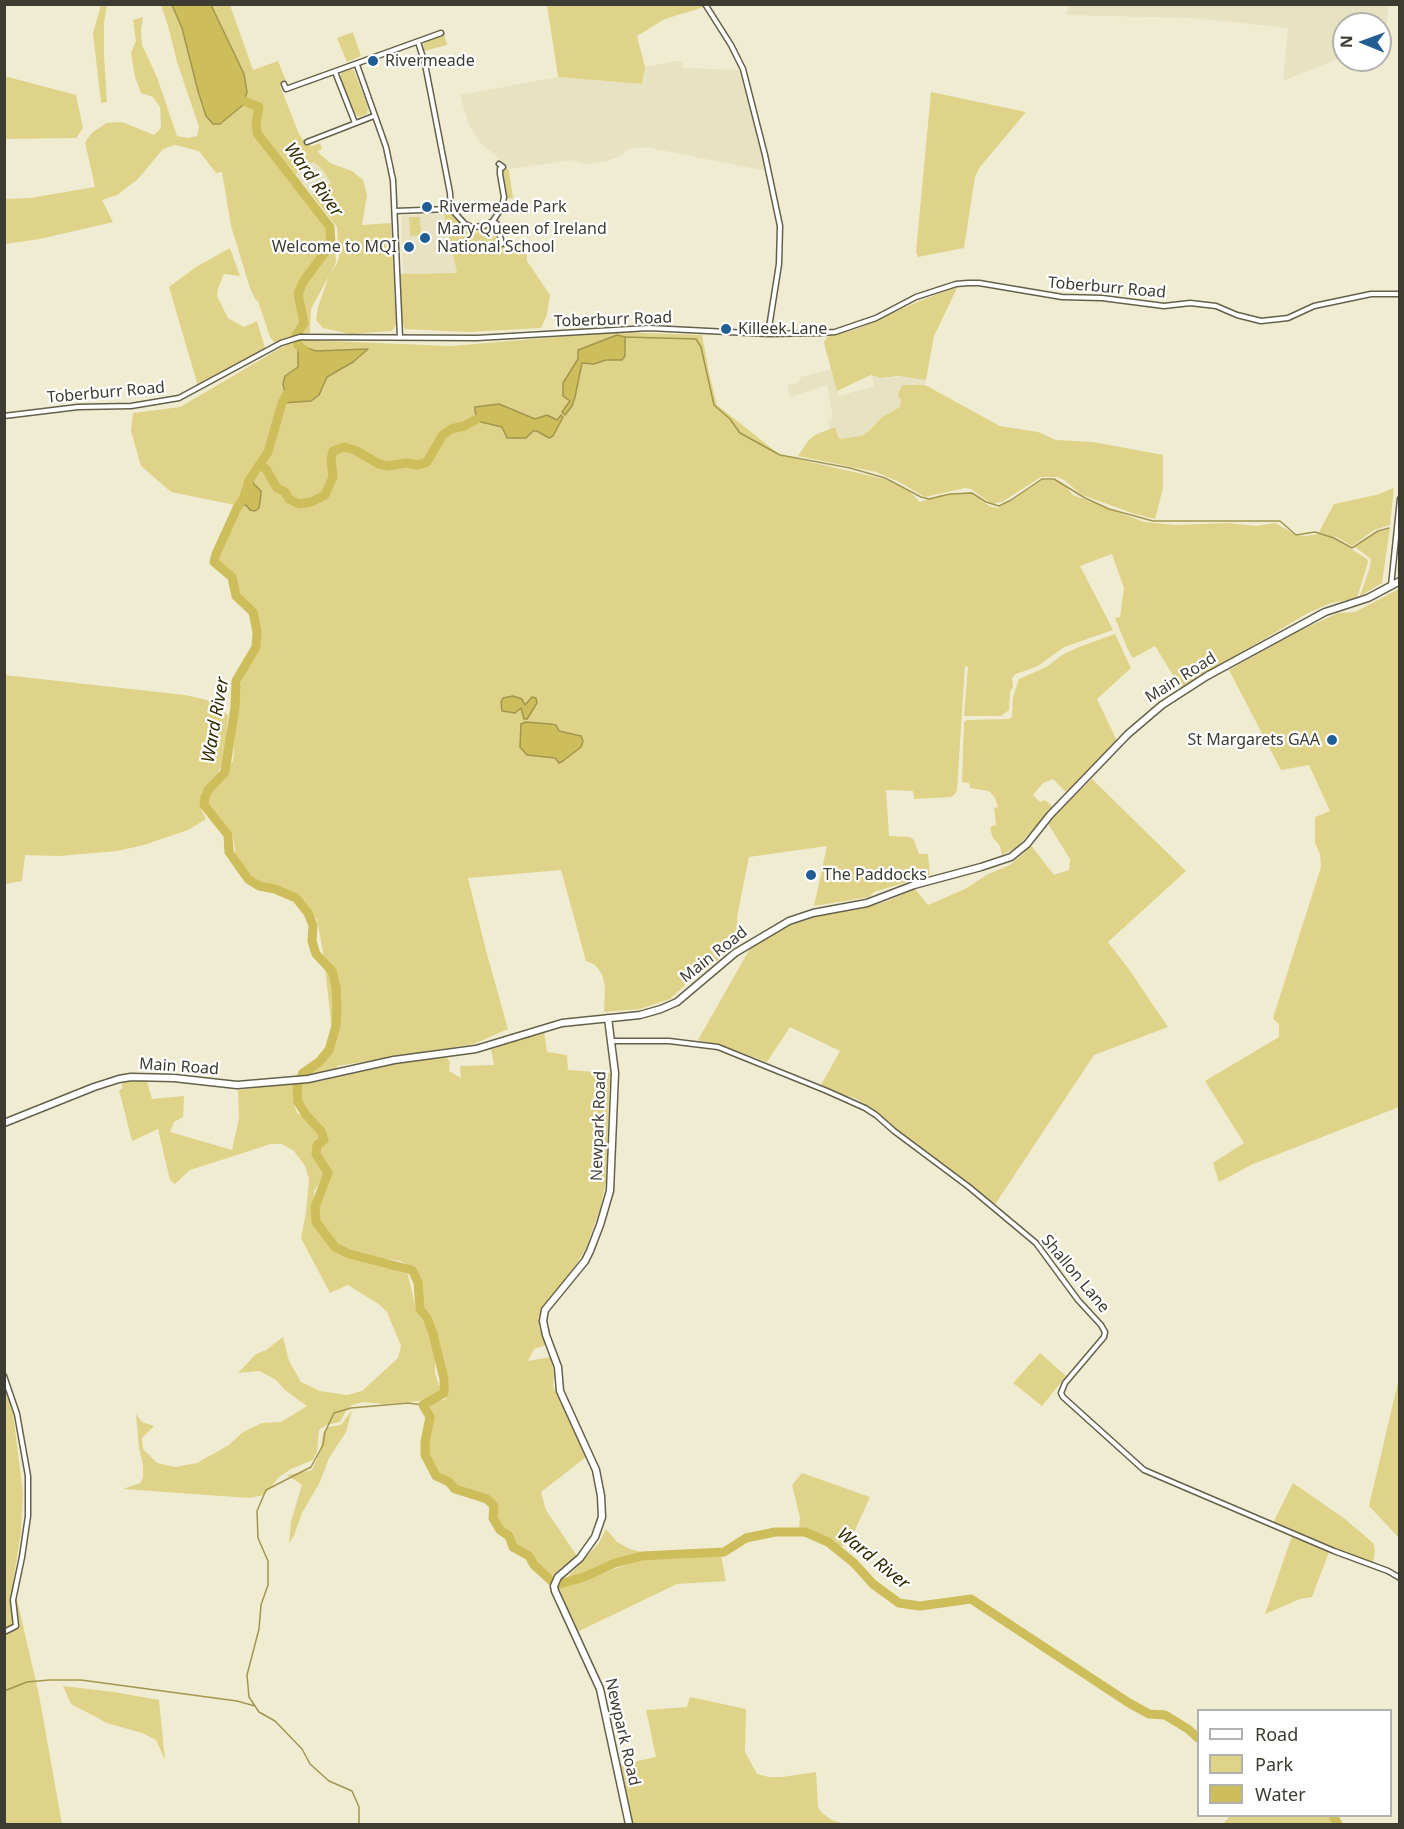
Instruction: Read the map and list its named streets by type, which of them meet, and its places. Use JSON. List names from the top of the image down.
{
  "streets": {
    "main road": ["Main Road", "Newpark Road"],
    "street": ["Toberburr Road", "Shallon Lane"]
  },
  "crossings": [
    ["Main Road", "Newpark Road"],
    ["Newpark Road", "Shallon Lane"]
  ],
  "water": ["Ward River"],
  "places": [
    "Rivermeade",
    "Rivermeade Park",
    "Mary Queen of Ireland National School",
    "Welcome to MQI",
    "Killeek Lane",
    "St Margarets GAA",
    "The Paddocks"
  ],
  "legend": ["Road", "Park", "Water"],
  "north": "left"
}
